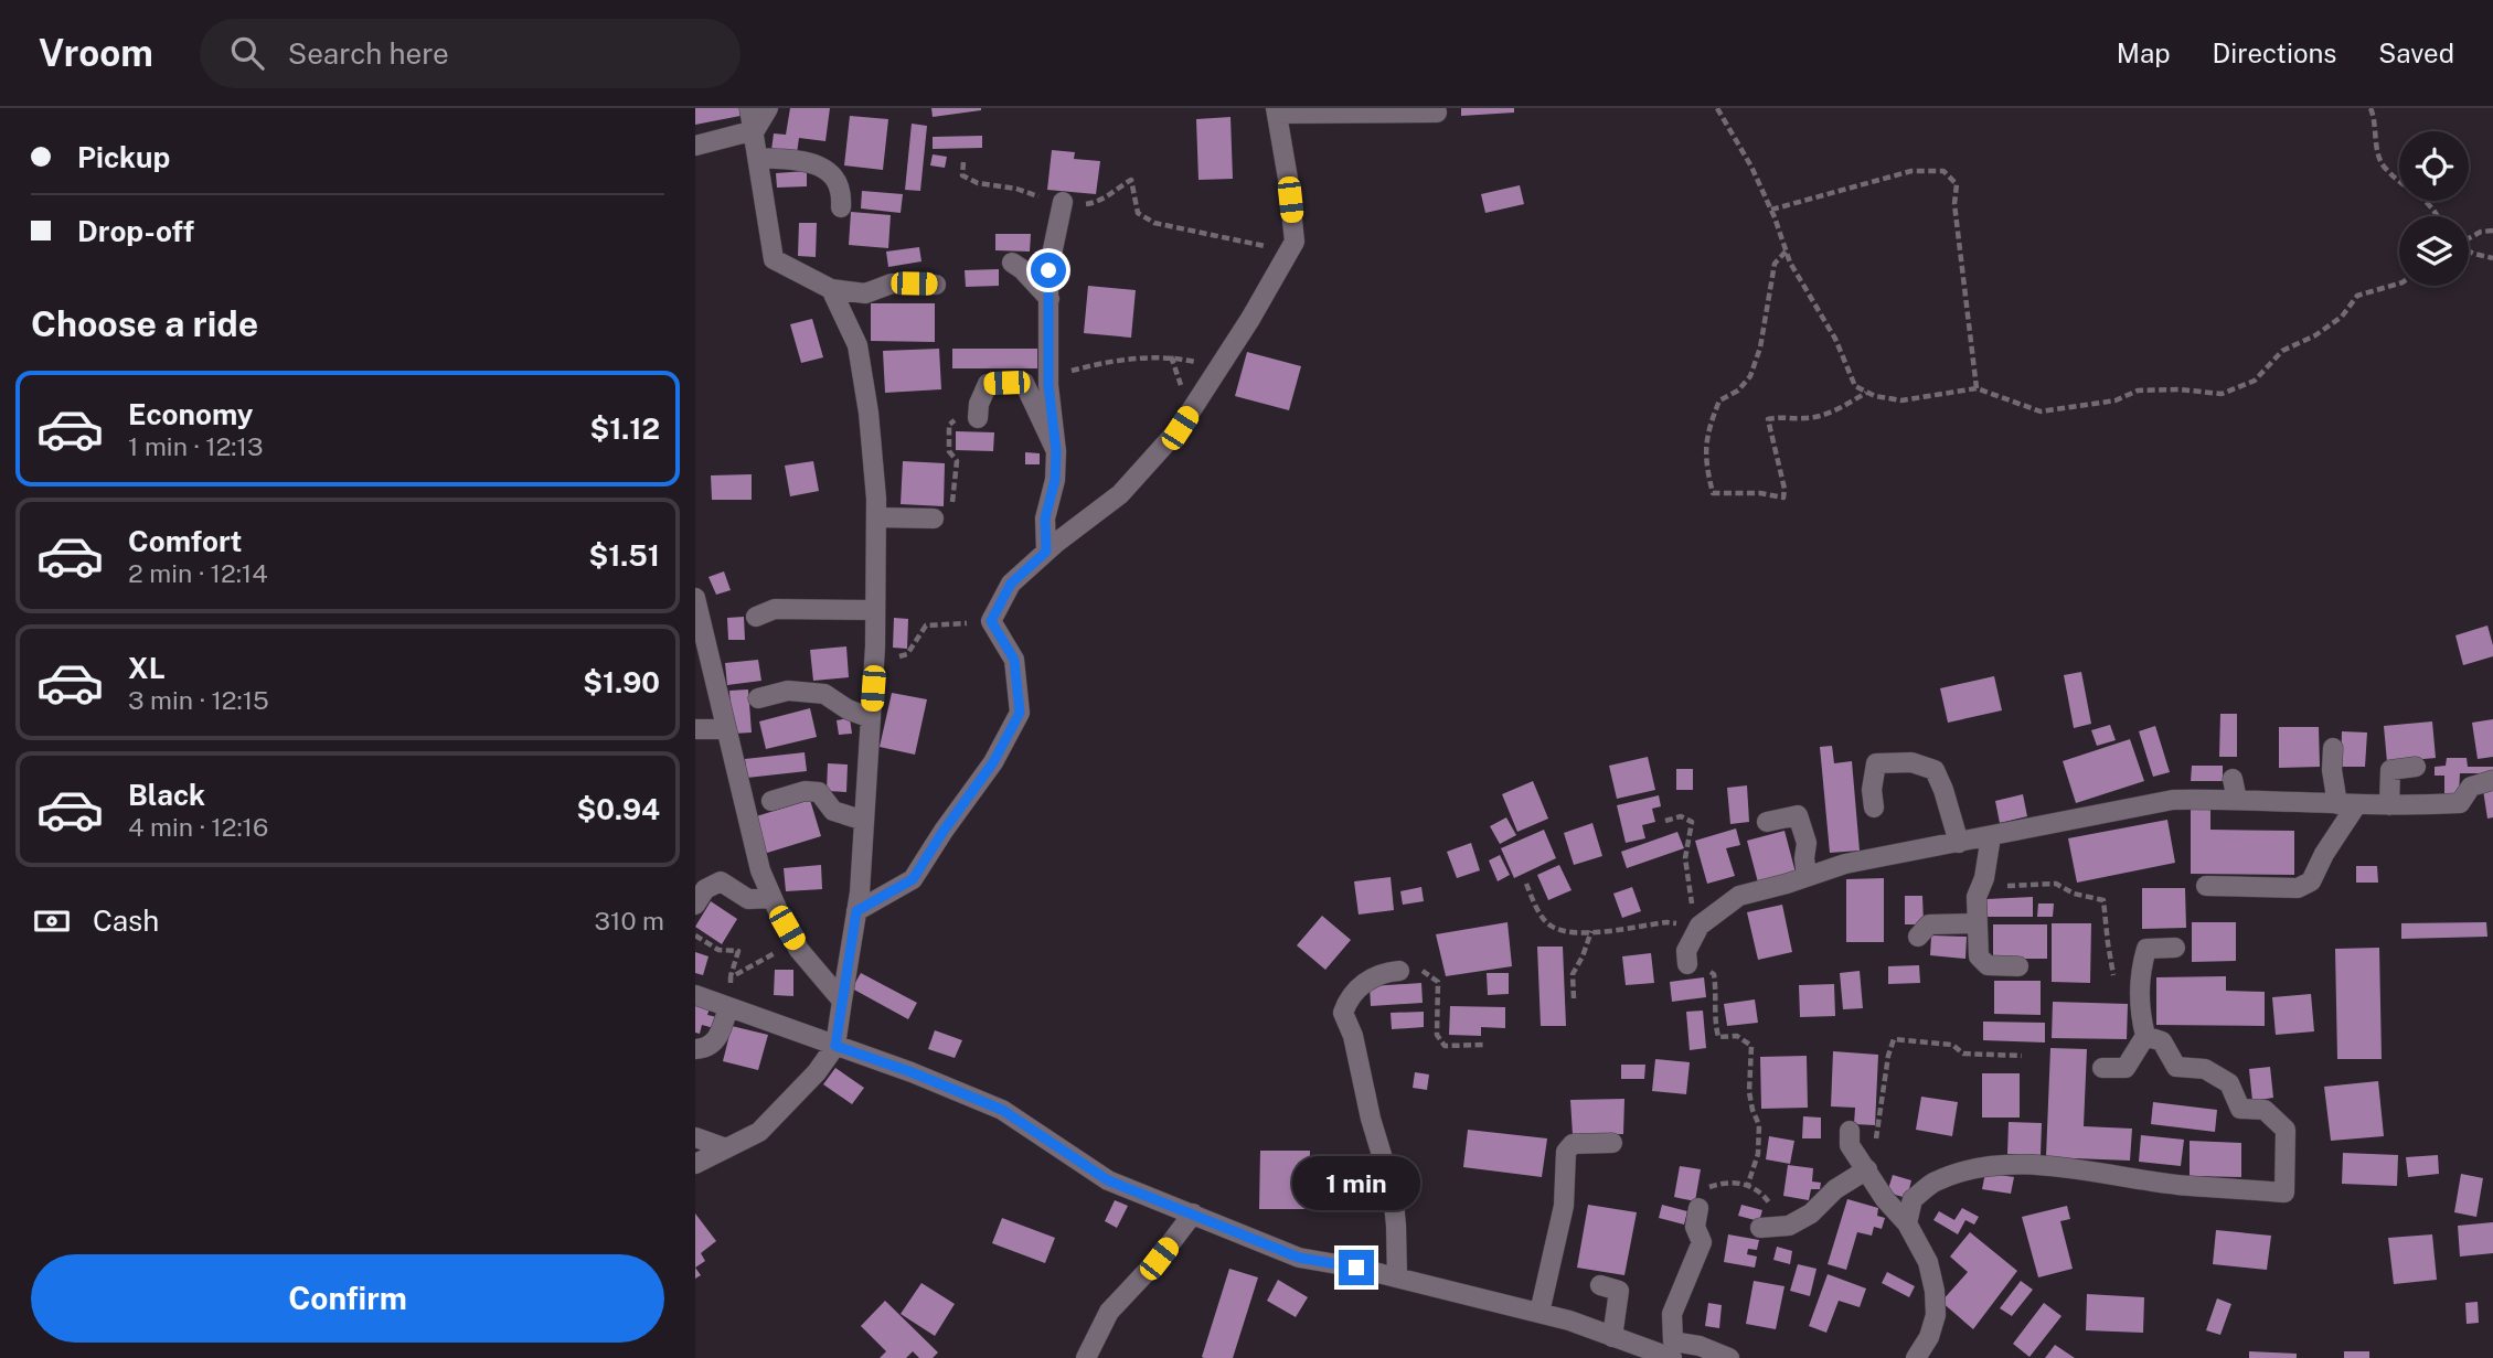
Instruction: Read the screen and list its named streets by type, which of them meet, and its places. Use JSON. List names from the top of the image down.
{
  "page": {
    "header": "Vroom",
    "search": "Search here",
    "nav": ["Map", "Directions", "Saved"],
    "banner": ["Pickup", "Drop-off"],
    "heading": "Choose a ride",
    "list": [
      {
        "name": "Economy",
        "note": "1 min · 12:13",
        "value": "$1.12"
      },
      {
        "name": "Comfort",
        "note": "2 min · 12:14",
        "value": "$1.51"
      },
      {
        "name": "XL",
        "note": "3 min · 12:15",
        "value": "$1.90"
      },
      {
        "name": "Black",
        "note": "4 min · 12:16",
        "value": "$0.94"
      }
    ],
    "pay": ["Cash", "310 m"],
    "bubble": "1 min",
    "buttons": "Confirm"
  }
}
